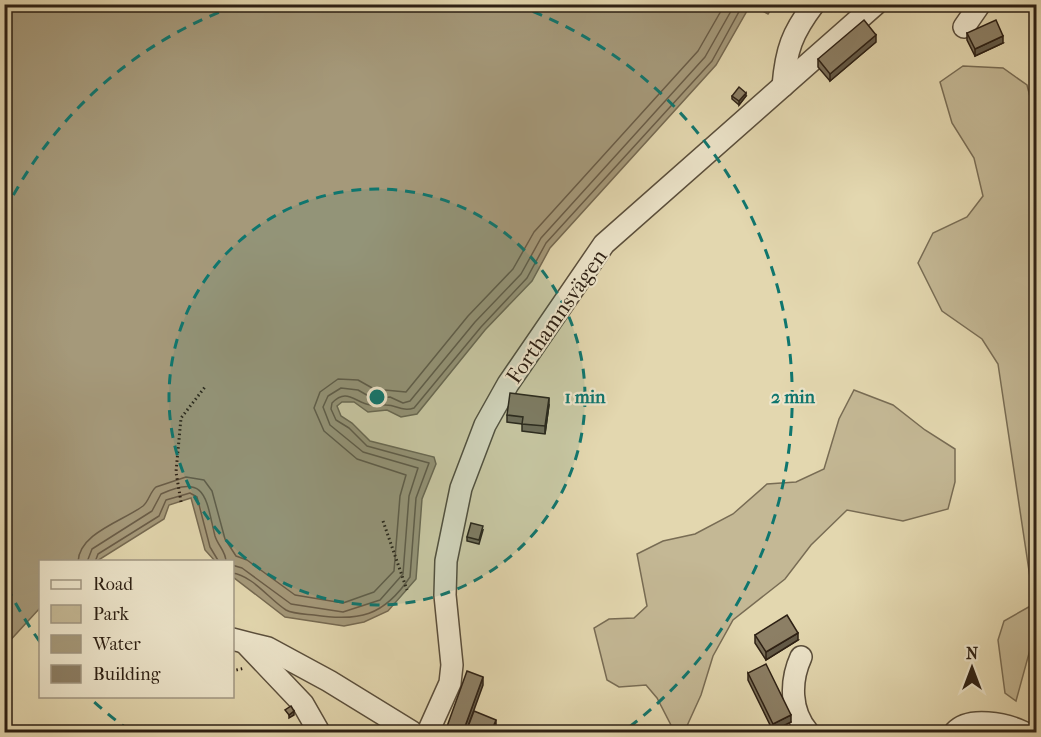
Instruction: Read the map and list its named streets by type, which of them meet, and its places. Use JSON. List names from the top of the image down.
{
  "streets": {
    "lane": ["Forthamnsvägen"]
  },
  "legend": [
    "Road",
    "Park",
    "Water",
    "Building"
  ],
  "north": "top",
  "rings": ["1 min", "2 min"]
}
